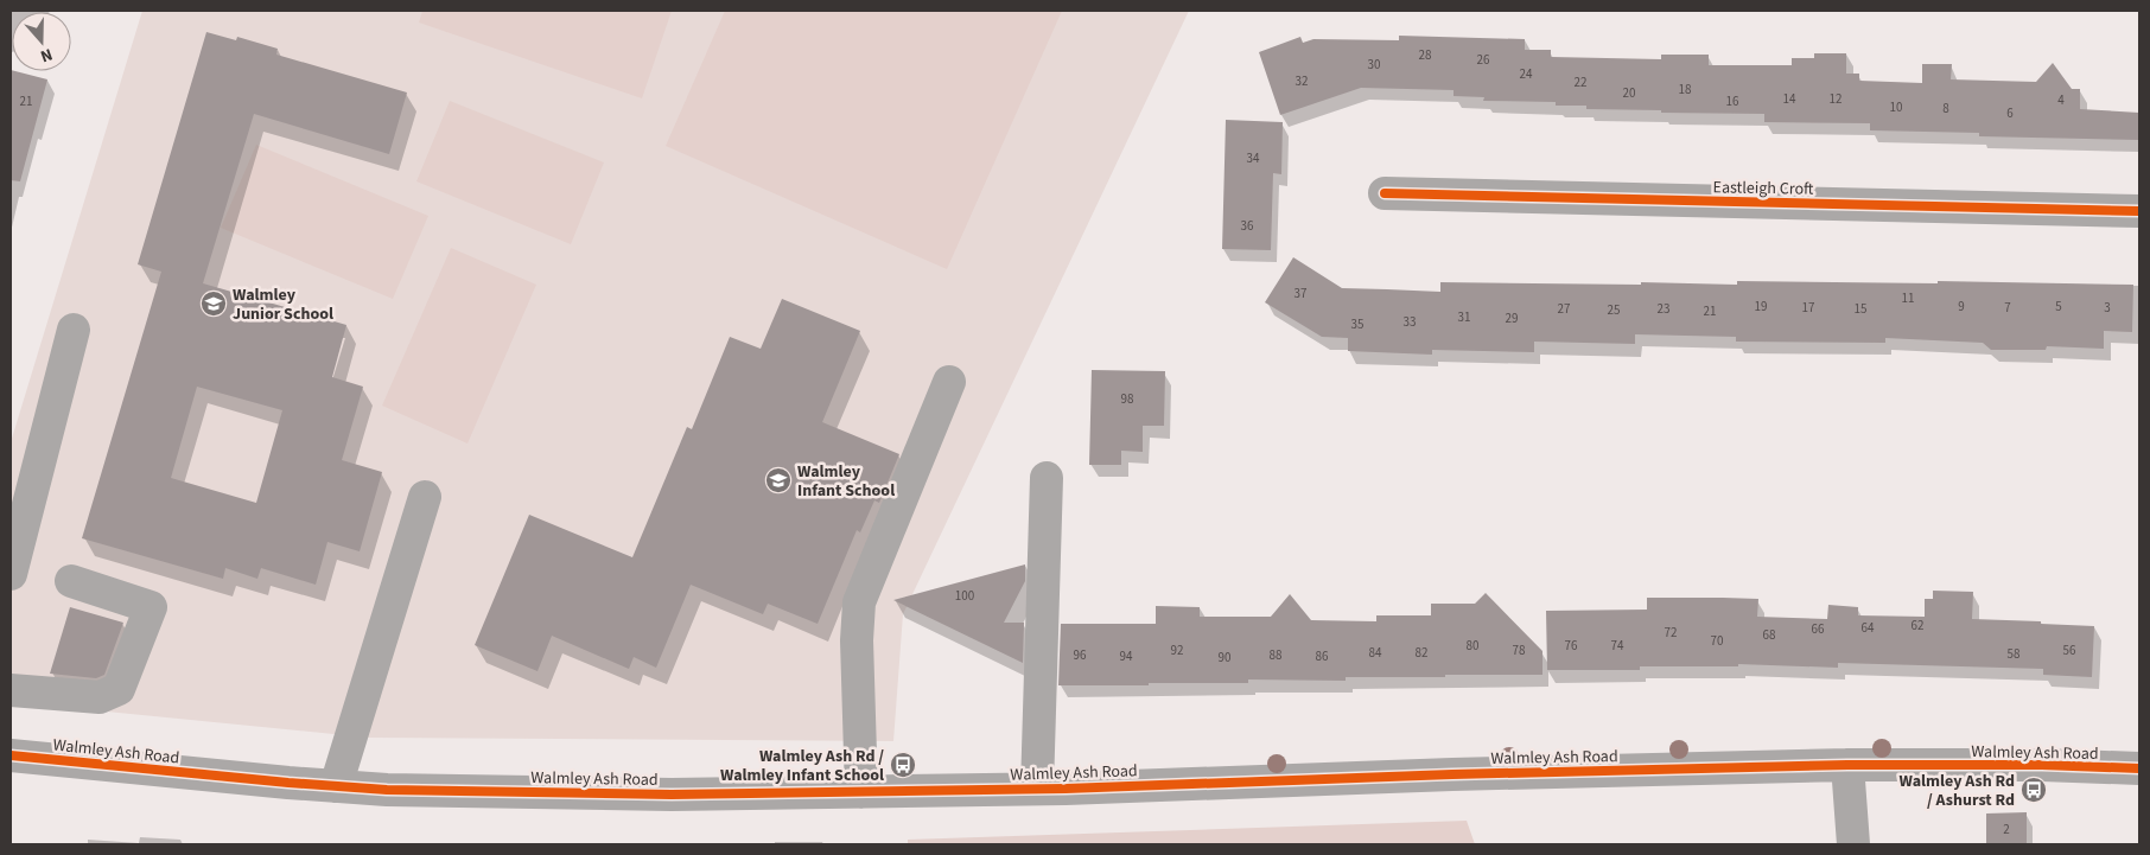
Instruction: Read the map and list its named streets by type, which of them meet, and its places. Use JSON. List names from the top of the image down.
{
  "streets": {
    "street": ["Eastleigh Croft", "Walmley Ash Road"]
  },
  "places": {
    "school or university": ["Walmley Junior School", "Walmley Infant School"],
    "bus stop": ["Walmley Ash Rd / Walmley Infant School", "Walmley Ash Rd / Ashurst Rd"]
  },
  "house_numbers": [
    "28",
    "26",
    "30",
    "24",
    "32",
    "22",
    "18",
    "20",
    "14",
    "12",
    "4",
    "21",
    "16",
    "10",
    "8",
    "6",
    "34",
    "36",
    "37",
    "11",
    "19",
    "9",
    "5",
    "17",
    "7",
    "3",
    "27",
    "23",
    "15",
    "25",
    "21",
    "31",
    "29",
    "33",
    "35",
    "98",
    "100",
    "62",
    "64",
    "66",
    "72",
    "68",
    "70",
    "80",
    "76",
    "74",
    "92",
    "78",
    "56",
    "84",
    "82",
    "58",
    "96",
    "88",
    "94",
    "86",
    "90",
    "2"
  ],
  "north": "bottom"
}
